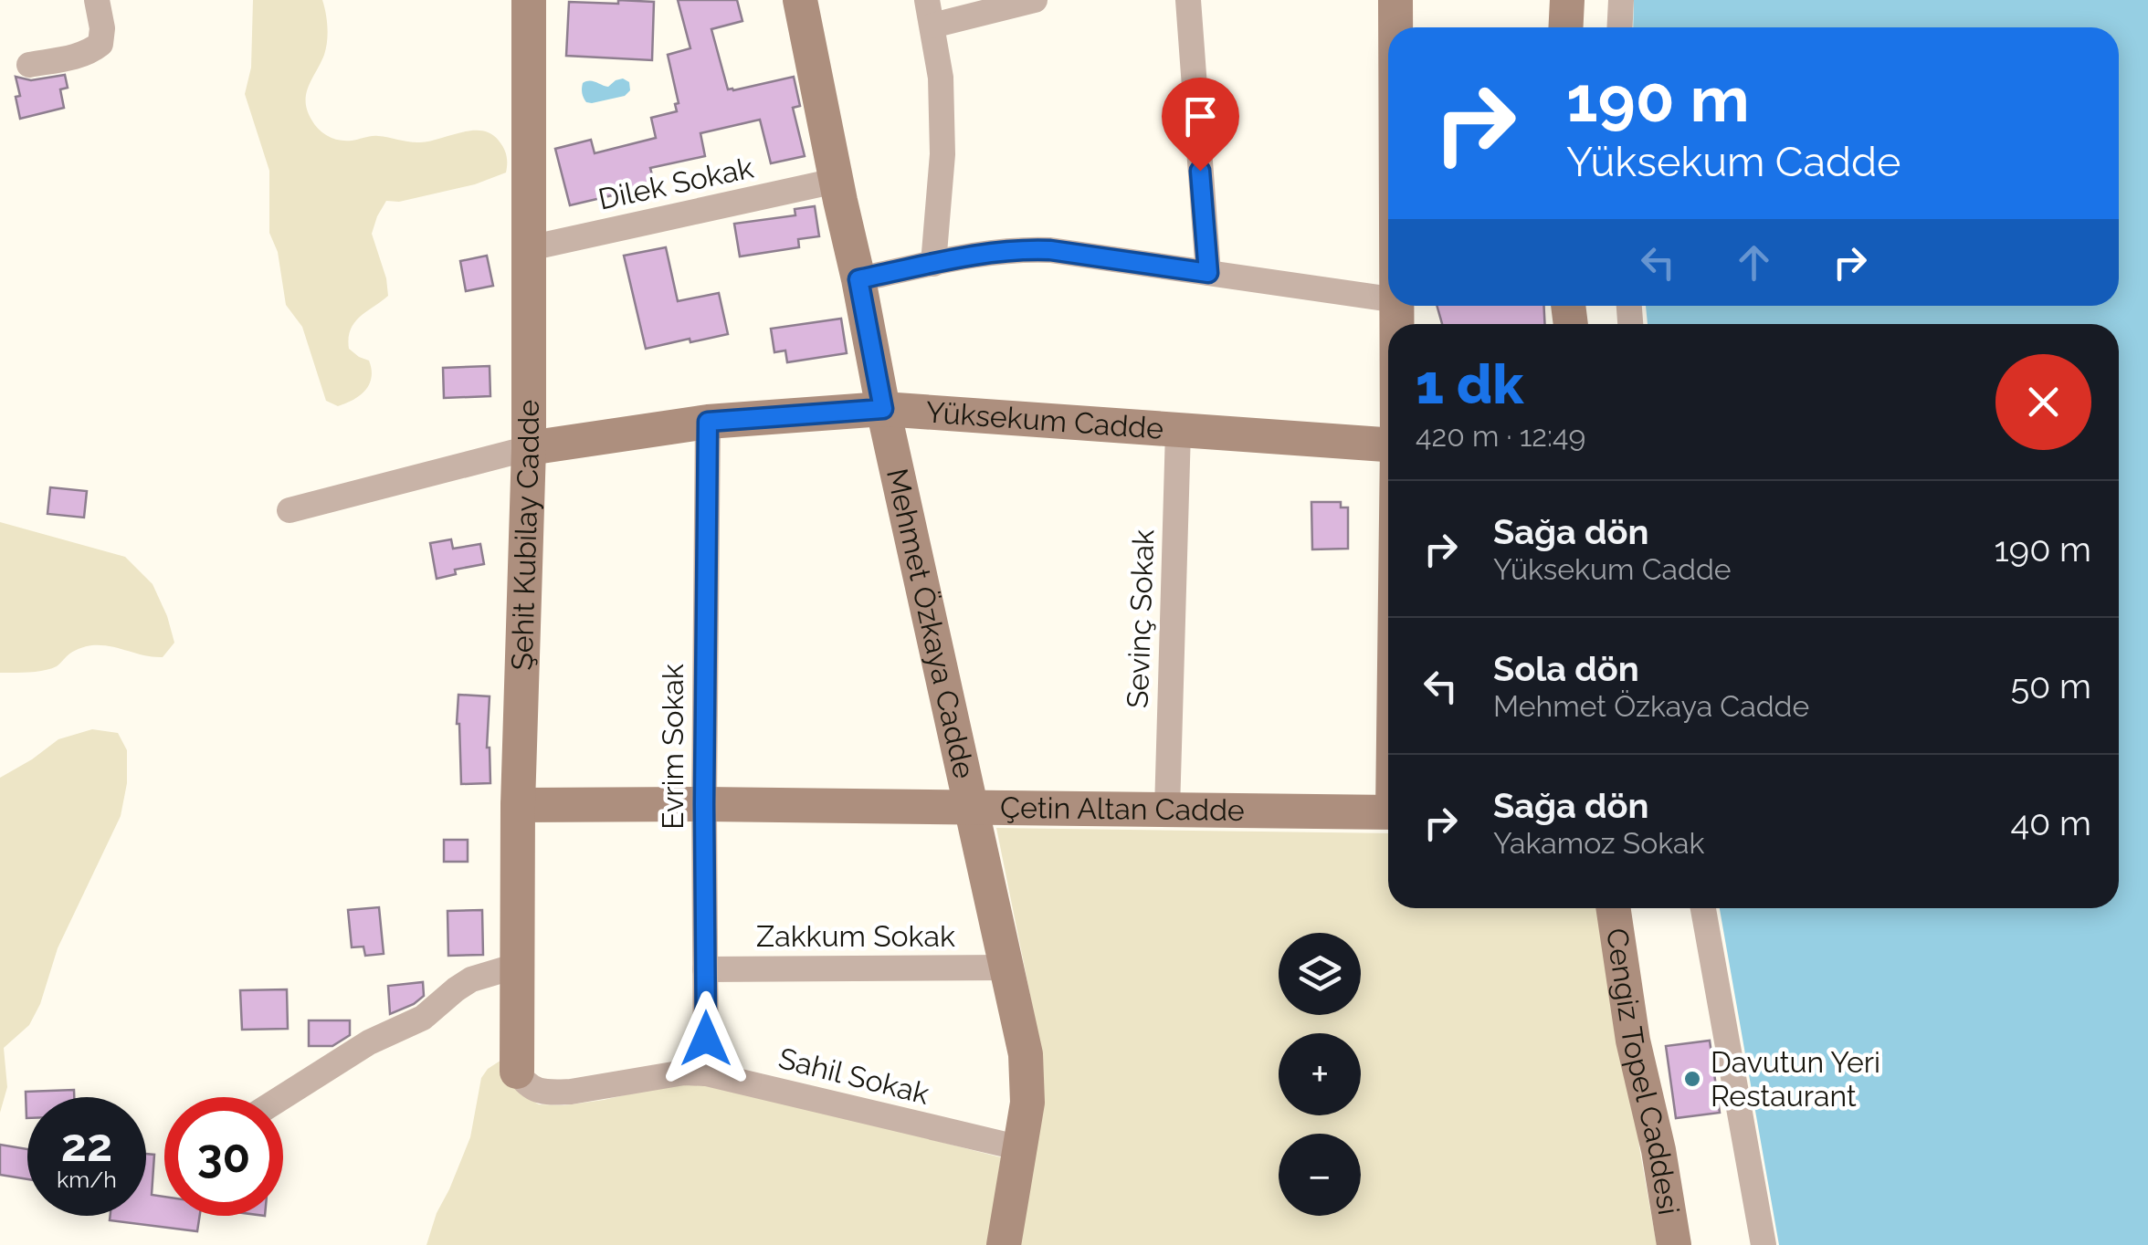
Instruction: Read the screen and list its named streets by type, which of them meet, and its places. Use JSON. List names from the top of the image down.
{
  "streets": {
    "street": [
      "Dilek Sokak",
      "Yüksekum Cadde",
      "Şehit Kubilay Cadde",
      "Sevinç Sokak",
      "Mehmet Özkaya Cadde",
      "Evrim Sokak",
      "Çetin Altan Cadde",
      "Zakkum Sokak",
      "Cengiz Topel Caddesi",
      "Sahil Sokak"
    ]
  },
  "crossings": [
    ["Dilek Sokak", "Şehit Kubilay Cadde"],
    ["Dilek Sokak", "Mehmet Özkaya Cadde"],
    ["Yüksekum Cadde", "Şehit Kubilay Cadde"],
    ["Yüksekum Cadde", "Sevinç Sokak"],
    ["Yüksekum Cadde", "Mehmet Özkaya Cadde"],
    ["Yüksekum Cadde", "Evrim Sokak"],
    ["Şehit Kubilay Cadde", "Çetin Altan Cadde"],
    ["Şehit Kubilay Cadde", "Sahil Sokak"],
    ["Sevinç Sokak", "Çetin Altan Cadde"],
    ["Mehmet Özkaya Cadde", "Çetin Altan Cadde"],
    ["Mehmet Özkaya Cadde", "Zakkum Sokak"],
    ["Mehmet Özkaya Cadde", "Sahil Sokak"],
    ["Evrim Sokak", "Çetin Altan Cadde"],
    ["Evrim Sokak", "Zakkum Sokak"],
    ["Evrim Sokak", "Sahil Sokak"]
  ],
  "places": ["Davutun Yeri Restaurant"],
  "page": {
    "turn": ["190 m", "Yüksekum Cadde"],
    "heading": ["1 dk", "420 m · 12:49"],
    "list": [
      {
        "name": "Sağa dön",
        "note": "Yüksekum Cadde",
        "value": "190 m"
      },
      {
        "name": "Sola dön",
        "note": "Mehmet Özkaya Cadde",
        "value": "50 m"
      },
      {
        "name": "Sağa dön",
        "note": "Yakamoz Sokak",
        "value": "40 m"
      }
    ],
    "map_buttons": ["+", "−"],
    "speed": "22 km/h",
    "limit": "30"
  }
}
